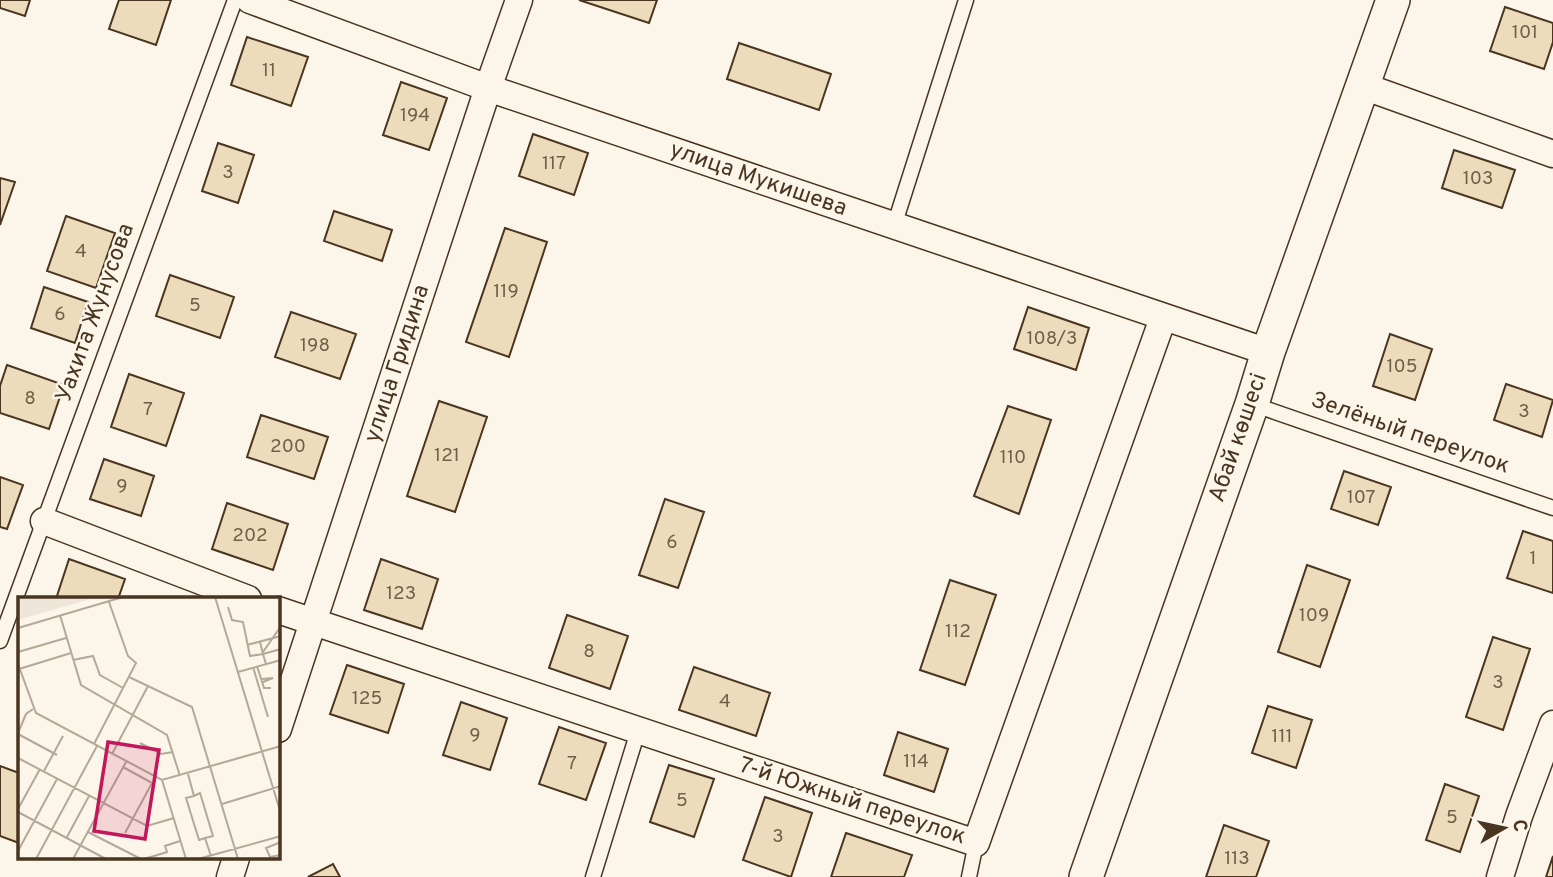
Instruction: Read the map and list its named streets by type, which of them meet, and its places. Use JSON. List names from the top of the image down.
{
  "streets": {
    "street": [
      "улица Мукишева",
      "улица Гридина",
      "Абай көшесі",
      "7-й Южный переулок"
    ],
    "lane": ["Уахита Жунусова", "Зелёный переулок"]
  },
  "crossings": [
    ["улица Мукишева", "улица Гридина"],
    ["улица Мукишева", "Абай көшесі"],
    ["улица Мукишева", "7-й Южный переулок"],
    ["улица Гридина", "7-й Южный переулок"],
    ["Зелёный переулок", "Абай көшесі"]
  ],
  "house_numbers": [
    "101",
    "11",
    "194",
    "117",
    "3",
    "103",
    "4",
    "119",
    "5",
    "6",
    "108/3",
    "198",
    "105",
    "8",
    "7",
    "3",
    "200",
    "121",
    "110",
    "9",
    "107",
    "202",
    "6",
    "1",
    "123",
    "109",
    "112",
    "8",
    "3",
    "125",
    "4",
    "9",
    "111",
    "114",
    "7",
    "5",
    "5",
    "3",
    "113"
  ],
  "north": "right"
}
